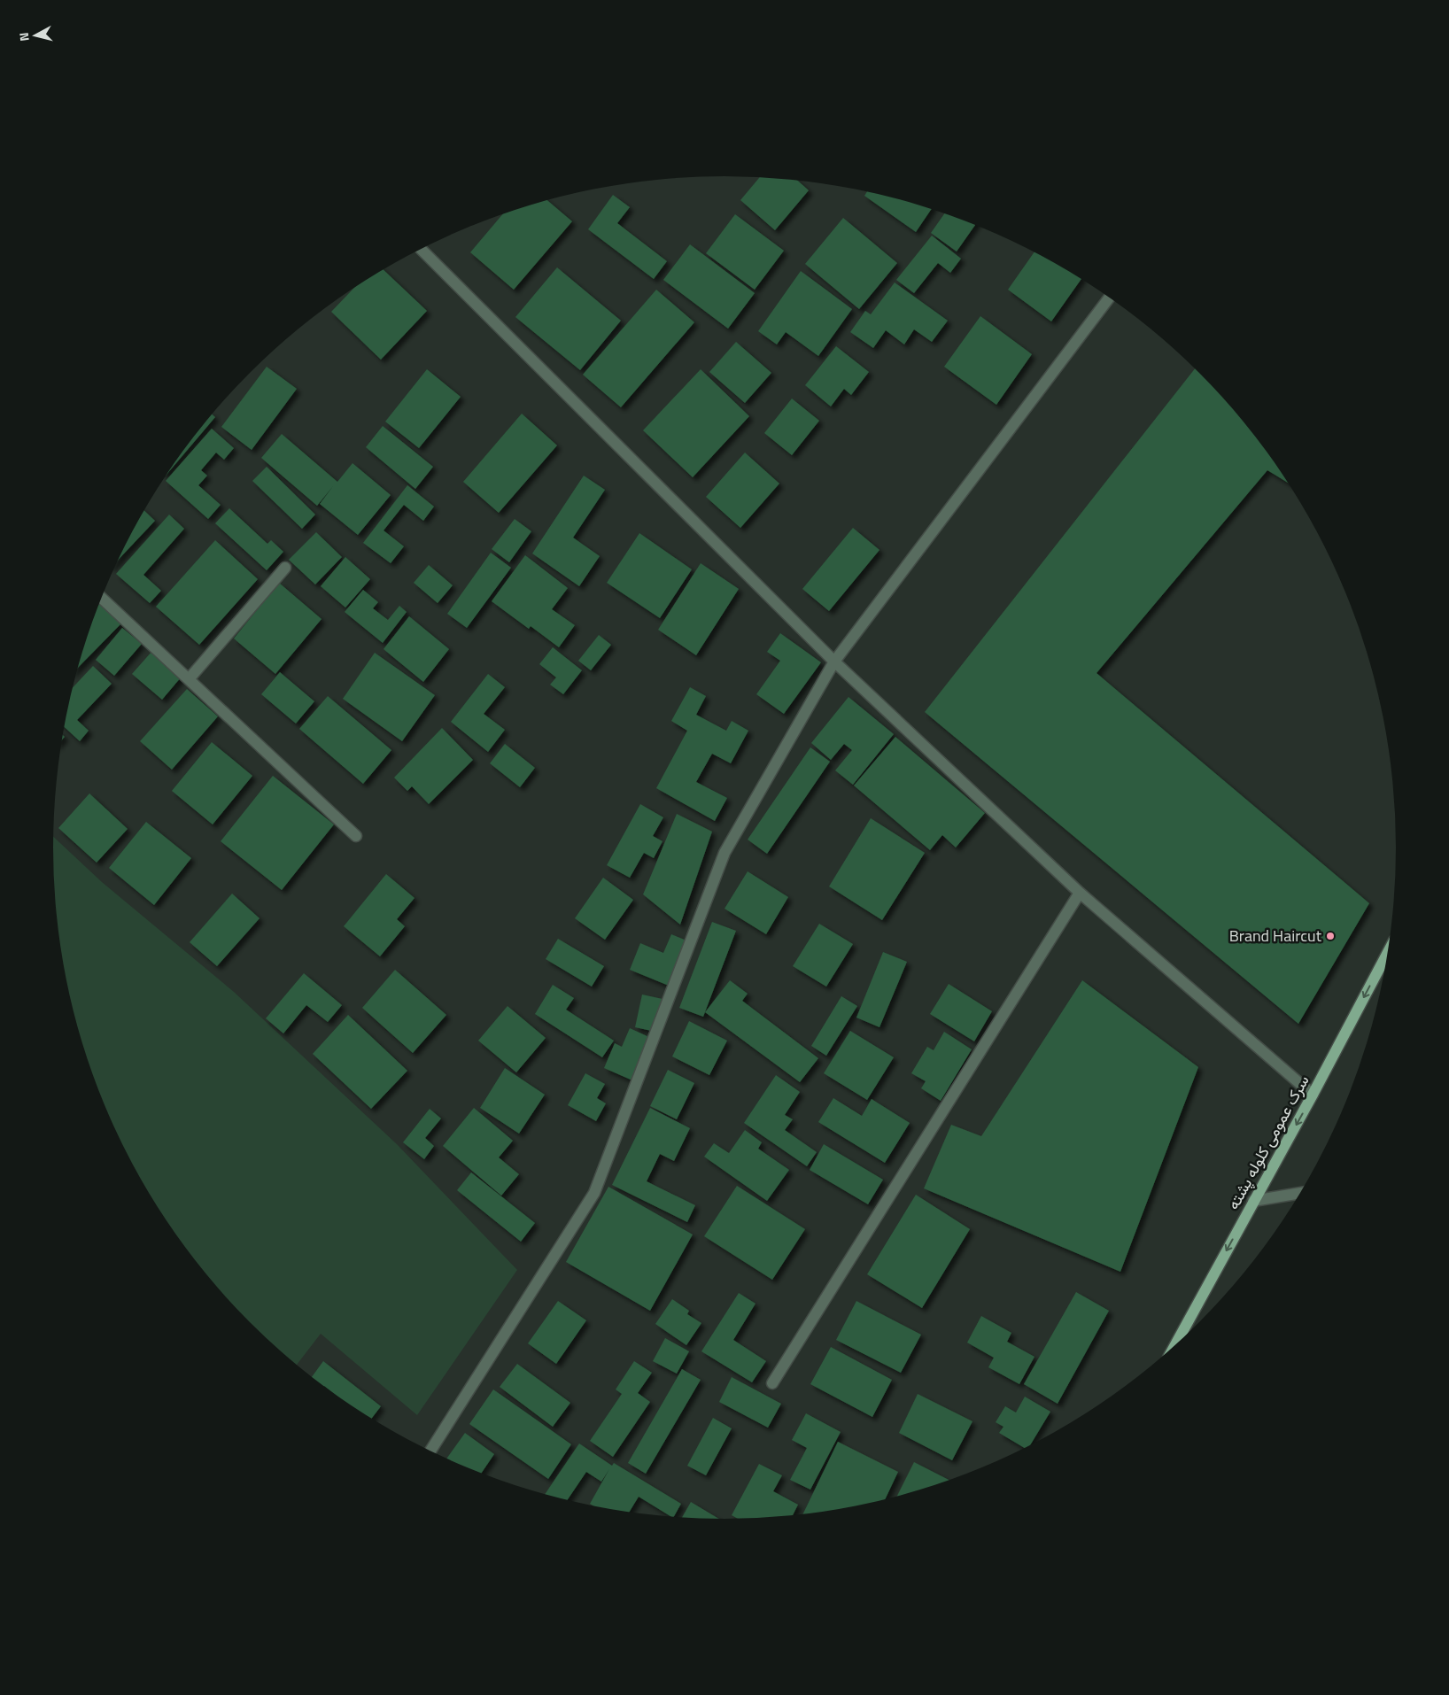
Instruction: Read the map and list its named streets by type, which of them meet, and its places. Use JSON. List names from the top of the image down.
{
  "streets": {
    "main road": ["سرک عمومی کلوله پشته"]
  },
  "one_way": ["سرک عمومی کلوله پشته"],
  "places": ["Brand Haircut"],
  "north": "left"
}
